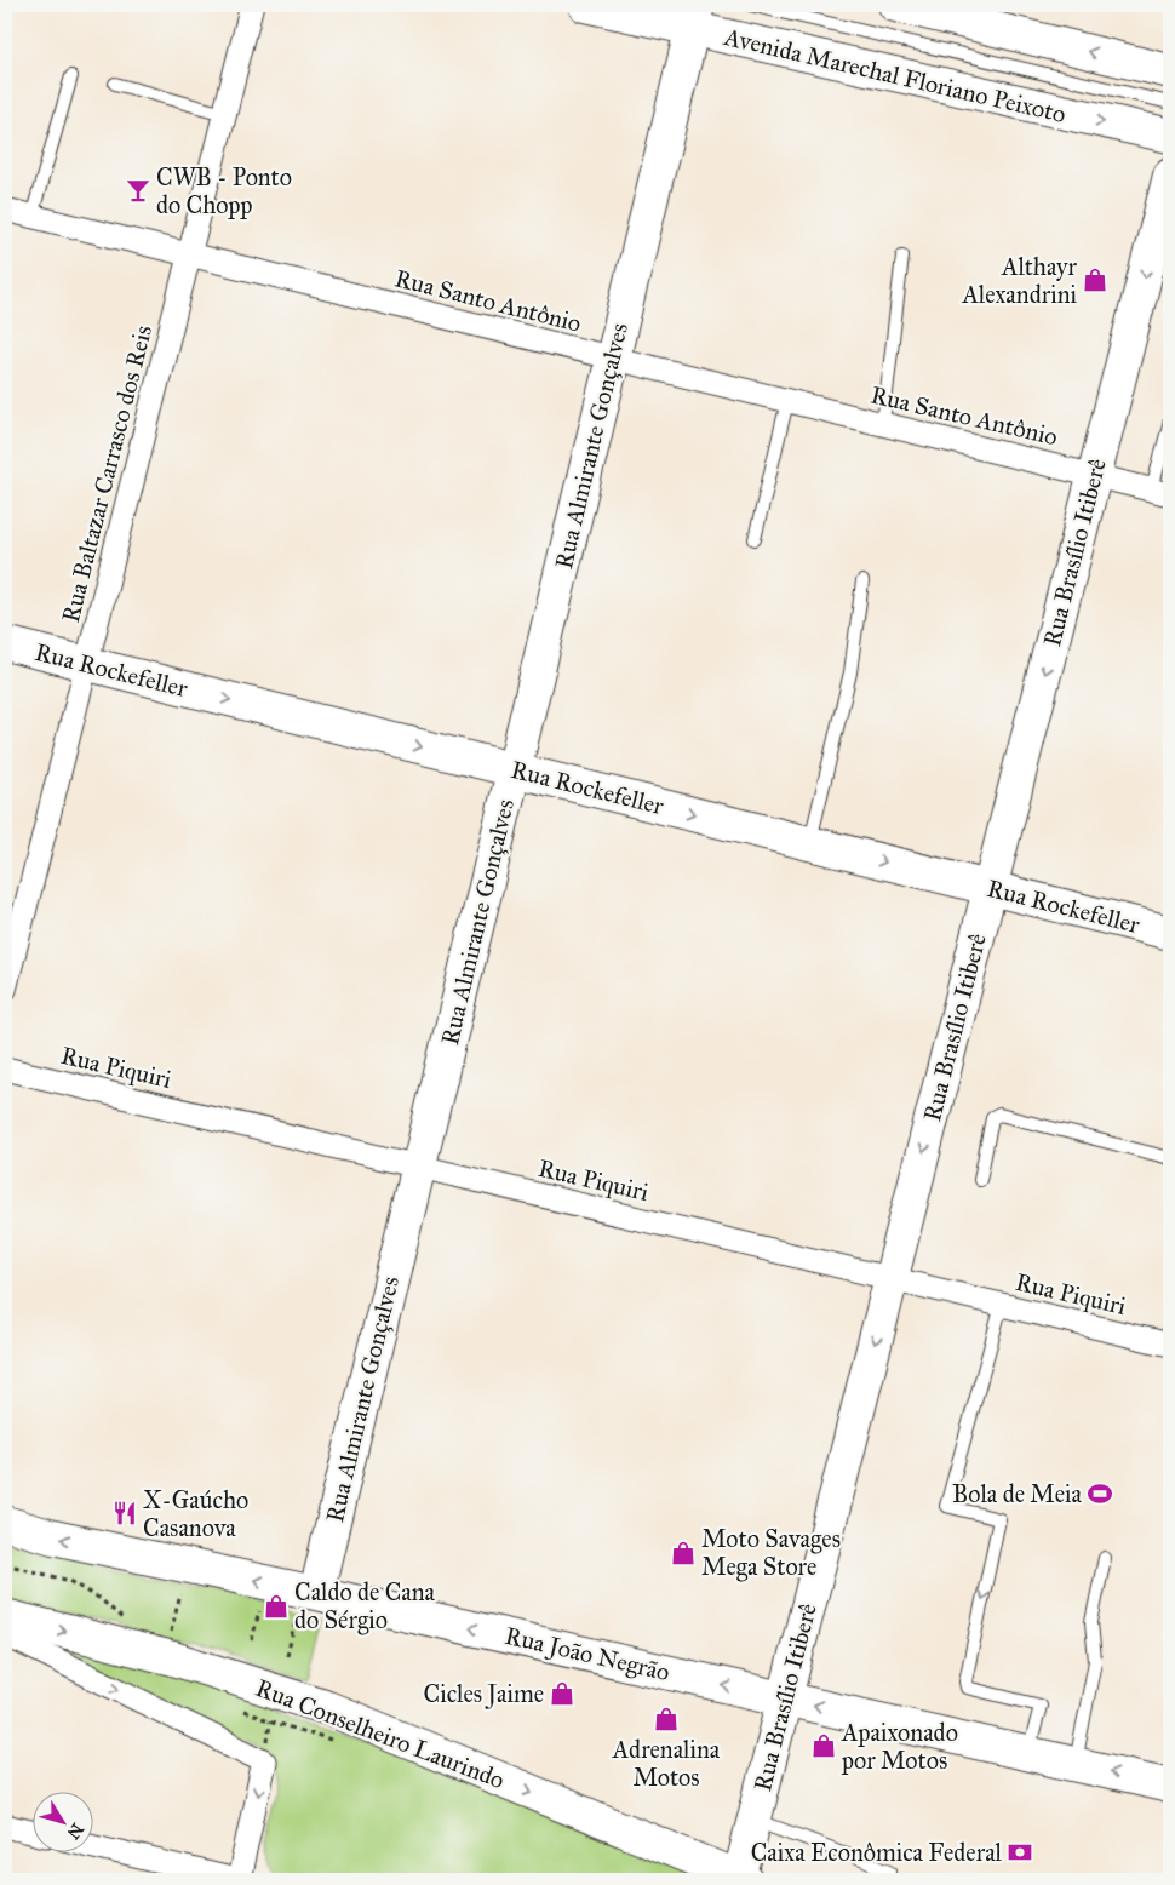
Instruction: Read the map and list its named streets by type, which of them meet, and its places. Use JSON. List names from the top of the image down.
{
  "streets": {
    "main road": [
      "Avenida Marechal Floriano Peixoto",
      "Rua Almirante Gonçalves",
      "Rua Brasílio Itiberê",
      "Rua Rockefeller",
      "Rua João Negrão",
      "Rua Conselheiro Laurindo"
    ],
    "street": ["Rua Santo Antônio", "Rua Baltazar Carrasco dos Reis", "Rua Piquiri"]
  },
  "crossings": [
    ["Avenida Marechal Floriano Peixoto", "Rua Almirante Gonçalves"],
    ["Rua Santo Antônio", "Rua Almirante Gonçalves"],
    ["Rua Santo Antônio", "Rua Baltazar Carrasco dos Reis"],
    ["Rua Santo Antônio", "Rua Brasílio Itiberê"],
    ["Rua Almirante Gonçalves", "Rua Rockefeller"],
    ["Rua Almirante Gonçalves", "Rua Piquiri"],
    ["Rua Almirante Gonçalves", "Rua João Negrão"],
    ["Rua Baltazar Carrasco dos Reis", "Rua Rockefeller"],
    ["Rua Brasílio Itiberê", "Rua Rockefeller"],
    ["Rua Brasílio Itiberê", "Rua Piquiri"],
    ["Rua Brasílio Itiberê", "Rua João Negrão"],
    ["Rua Brasílio Itiberê", "Rua Conselheiro Laurindo"]
  ],
  "one_way": [
    "Rua Brasílio Itiberê",
    "Rua Rockefeller",
    "Rua João Negrão",
    "Rua Conselheiro Laurindo"
  ],
  "places": {
    "bar": ["CWB - Ponto do Chopp"],
    "shop": [
      "Althayr Alexandrini",
      "Moto Savages Mega Store",
      "Caldo de Cana do Sérgio",
      "Cicles Jaime",
      "Adrenalina Motos",
      "Apaixonado por Motos"
    ],
    "sports": ["Bola de Meia"],
    "restaurant": ["X-Gaúcho Casanova"],
    "bank": ["Caixa Econômica Federal"]
  },
  "north": "bottom right"
}
